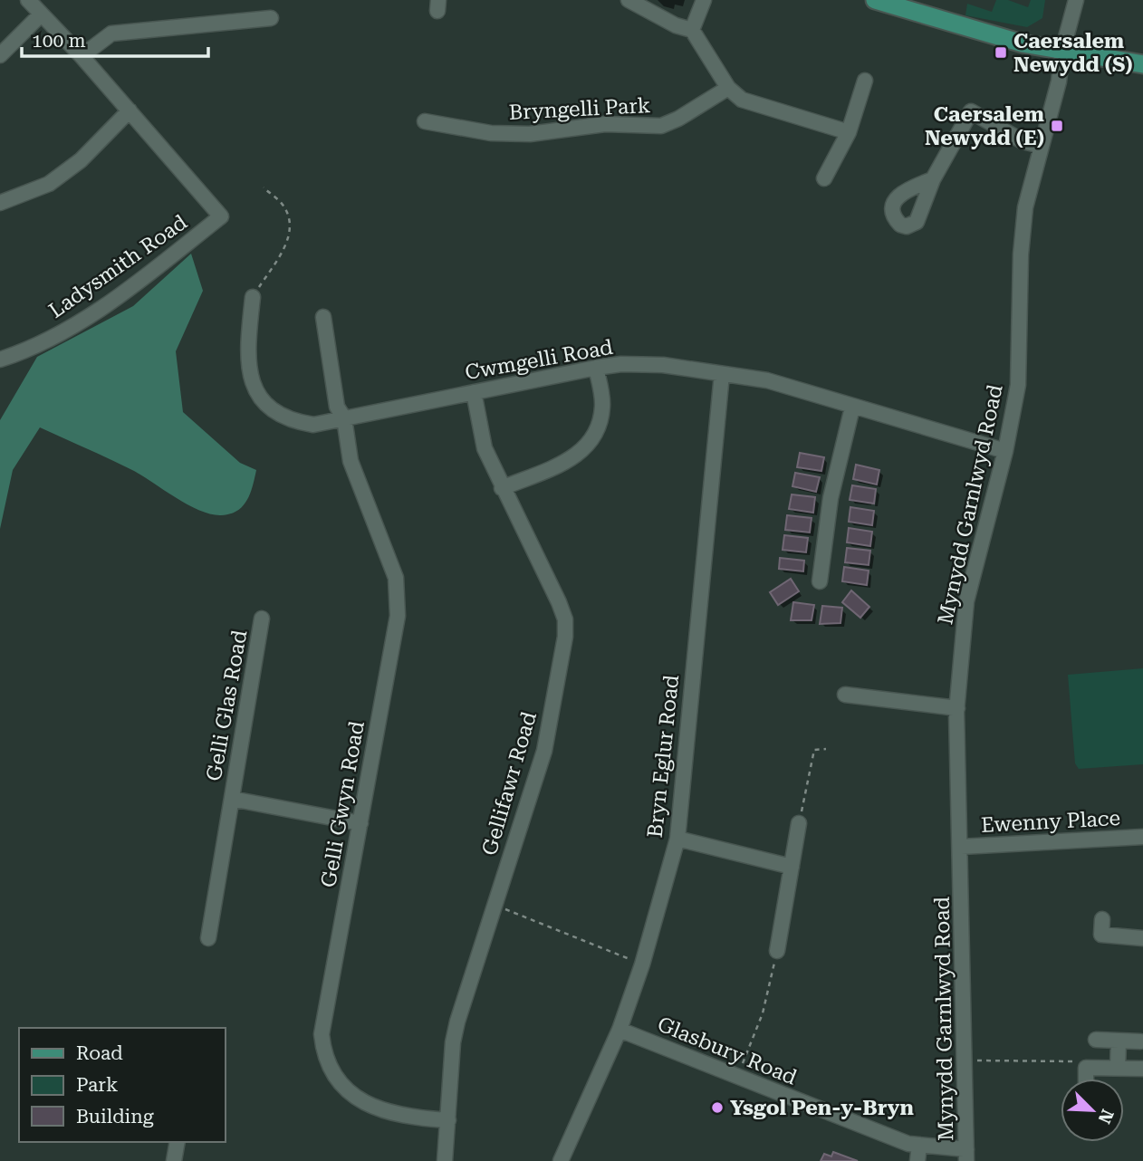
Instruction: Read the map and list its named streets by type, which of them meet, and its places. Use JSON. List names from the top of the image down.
{
  "streets": {
    "street": [
      "Bryngelli Park",
      "Ladysmith Road",
      "Cwmgelli Road",
      "Mynydd Garnlwyd Road",
      "Gelli Glas Road",
      "Bryn Eglur Road",
      "Gellifawr Road",
      "Gelli Gwyn Road",
      "Ewenny Place",
      "Glasbury Road"
    ]
  },
  "crossings": [
    ["Cwmgelli Road", "Mynydd Garnlwyd Road"],
    ["Cwmgelli Road", "Bryn Eglur Road"],
    ["Cwmgelli Road", "Gellifawr Road"],
    ["Cwmgelli Road", "Gelli Gwyn Road"],
    ["Mynydd Garnlwyd Road", "Ewenny Place"],
    ["Mynydd Garnlwyd Road", "Glasbury Road"],
    ["Gelli Glas Road", "Gelli Gwyn Road"],
    ["Bryn Eglur Road", "Glasbury Road"],
    ["Gellifawr Road", "Gelli Gwyn Road"]
  ],
  "places": {
    "transit": ["Caersalem Newydd (S)", "Caersalem Newydd (E)"],
    "other": ["Ysgol Pen-y-Bryn"]
  },
  "legend": ["Road", "Park", "Building"],
  "scale_bar": "100 m",
  "north": "bottom right"
}
